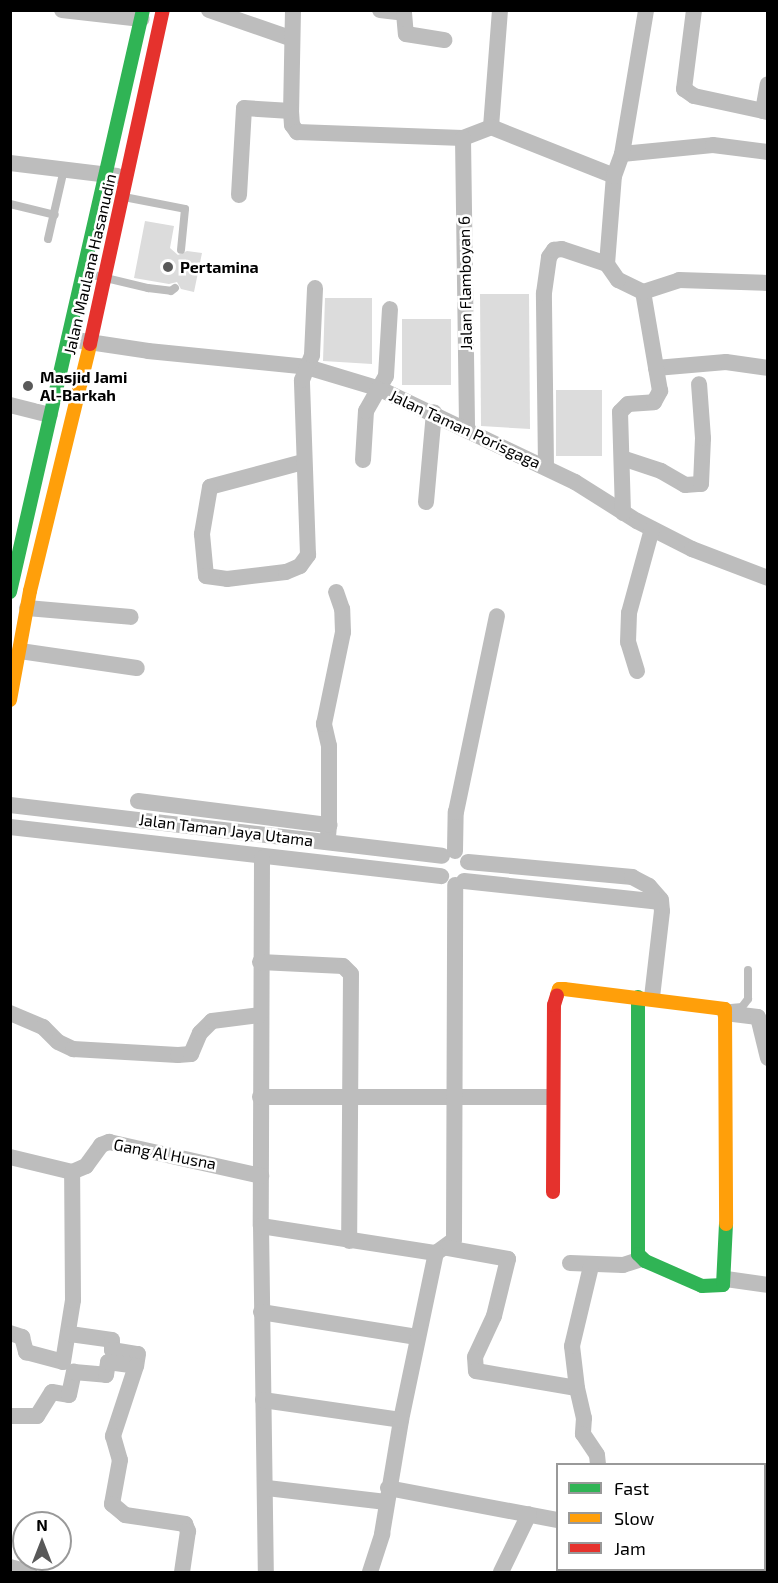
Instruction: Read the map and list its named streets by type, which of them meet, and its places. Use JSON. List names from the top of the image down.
{
  "streets": {
    "street": [
      "Jalan Maulana Hasanudin",
      "Jalan Flamboyan 6",
      "Jalan Taman Porisgaga",
      "Jalan Taman Jaya Utama",
      "Gang Al Husna"
    ]
  },
  "crossings": [
    ["Jalan Maulana Hasanudin", "Jalan Taman Porisgaga"],
    ["Jalan Flamboyan 6", "Jalan Taman Porisgaga"]
  ],
  "places": ["Pertamina", "Masjid Jami Al-Barkah"],
  "legend": ["Fast", "Slow", "Jam"],
  "north": "top"
}
